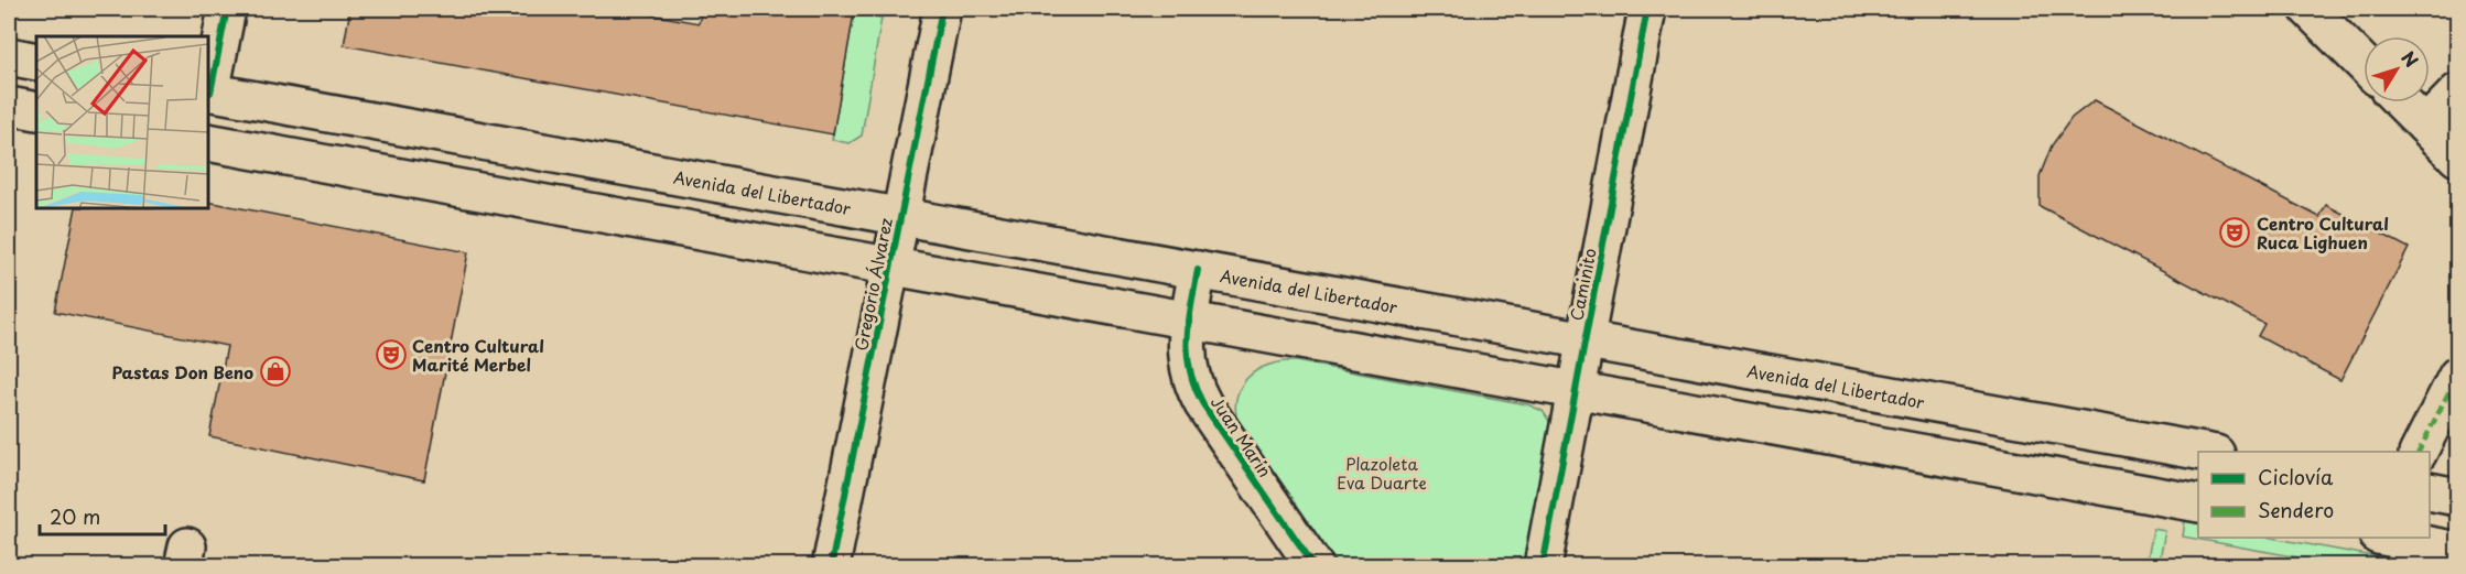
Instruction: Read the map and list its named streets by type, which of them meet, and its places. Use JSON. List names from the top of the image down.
{
  "streets": {
    "main road": [
      "Avenida del Libertador",
      "Gregorio Álvarez",
      "Caminito",
      "Juan Marín"
    ]
  },
  "crossings": [
    ["Avenida del Libertador", "Gregorio Álvarez"],
    ["Avenida del Libertador", "Caminito"],
    ["Avenida del Libertador", "Juan Marín"]
  ],
  "parks": ["Plazoleta Eva Duarte"],
  "places": {
    "theatre": ["Centro Cultural Ruca Lighuen", "Centro Cultural Marité Merbel"],
    "shop": ["Pastas Don Beno"]
  },
  "legend": ["Ciclovía", "Sendero"],
  "scale_bar": "20 m",
  "north": "top right"
}
